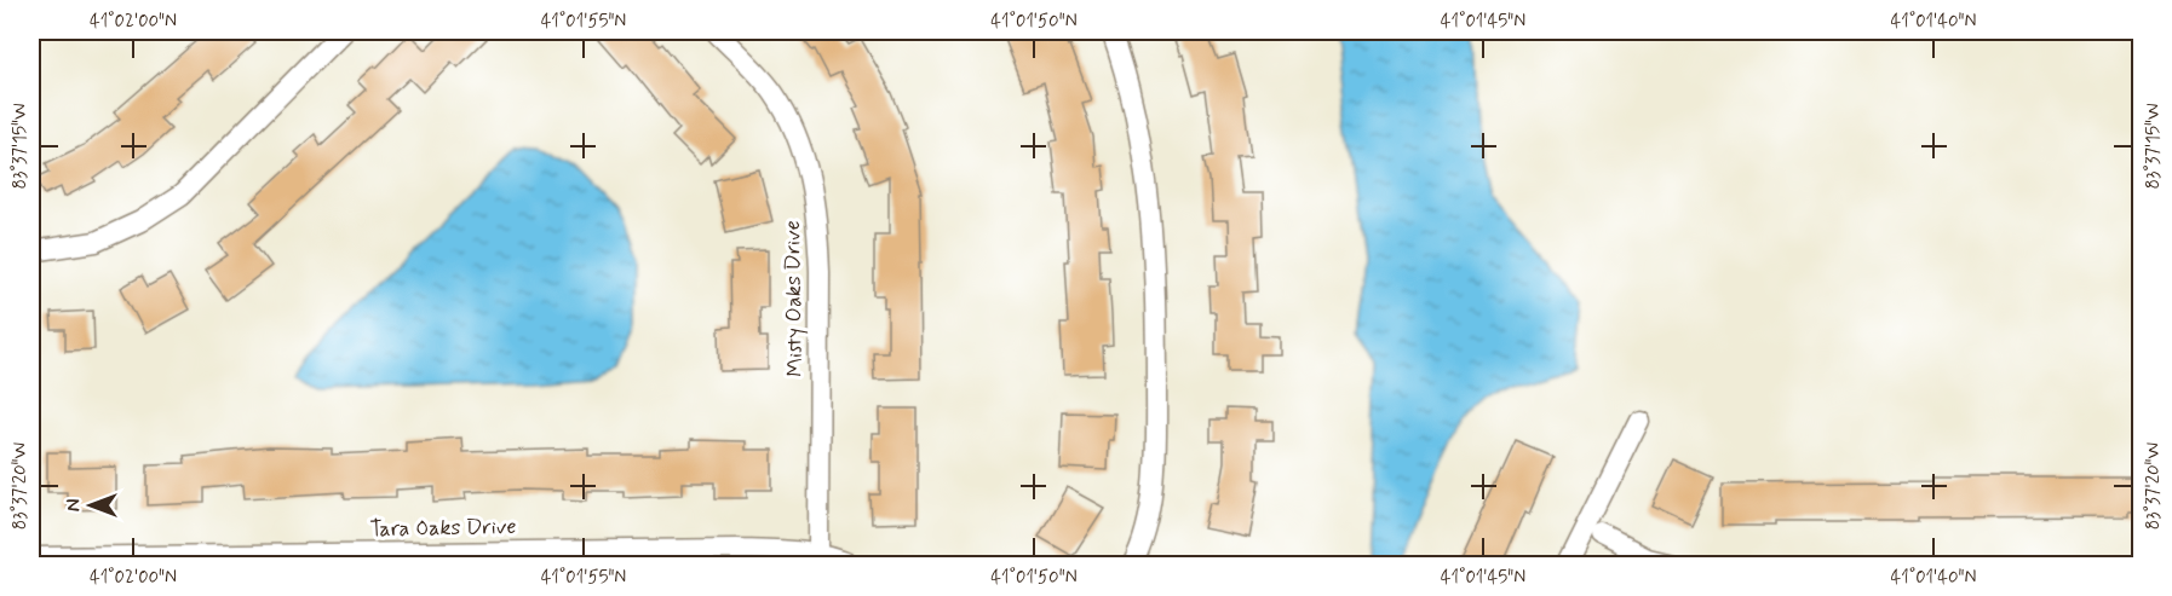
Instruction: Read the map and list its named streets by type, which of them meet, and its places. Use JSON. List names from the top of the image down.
{
  "streets": {
    "street": ["Misty Oaks Drive", "Tara Oaks Drive"]
  },
  "crossings": [
    ["Misty Oaks Drive", "Tara Oaks Drive"]
  ],
  "north": "left",
  "coordinates": [
    "41°02'00\"N",
    "41°01'55\"N",
    "41°01'50\"N",
    "41°01'45\"N",
    "41°01'40\"N",
    "83°37'15\"W",
    "83°37'20\"W"
  ]
}
